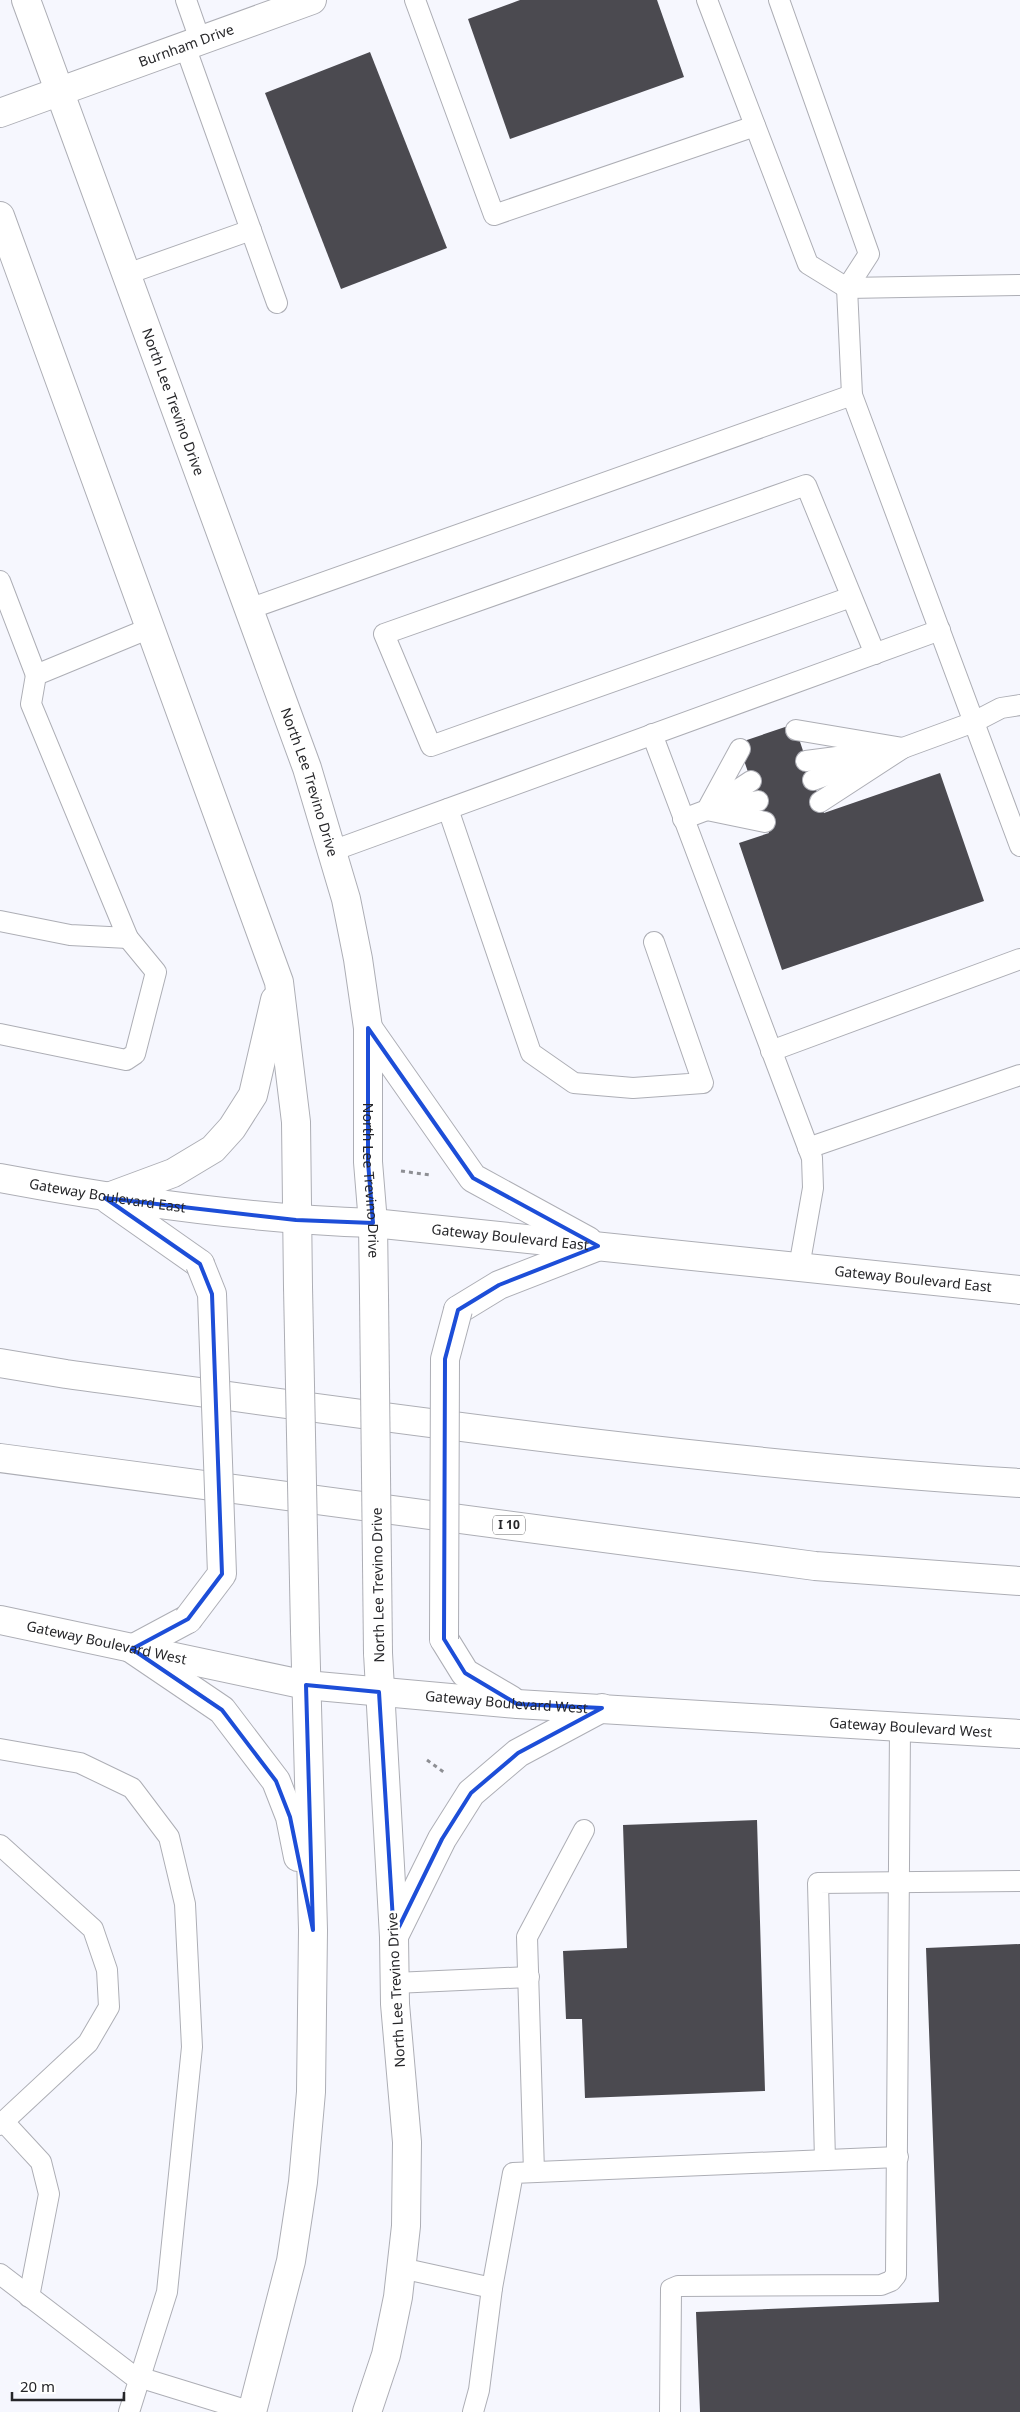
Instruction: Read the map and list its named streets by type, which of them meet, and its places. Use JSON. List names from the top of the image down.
{
  "streets": {
    "main road": [
      "Burnham Drive",
      "North Lee Trevino Drive",
      "Gateway Boulevard East",
      "I 10",
      "Gateway Boulevard West"
    ]
  },
  "crossings": [
    ["Burnham Drive", "North Lee Trevino Drive"],
    ["North Lee Trevino Drive", "Gateway Boulevard East"],
    ["North Lee Trevino Drive", "Gateway Boulevard West"]
  ],
  "scale_bar": "20 m"
}
